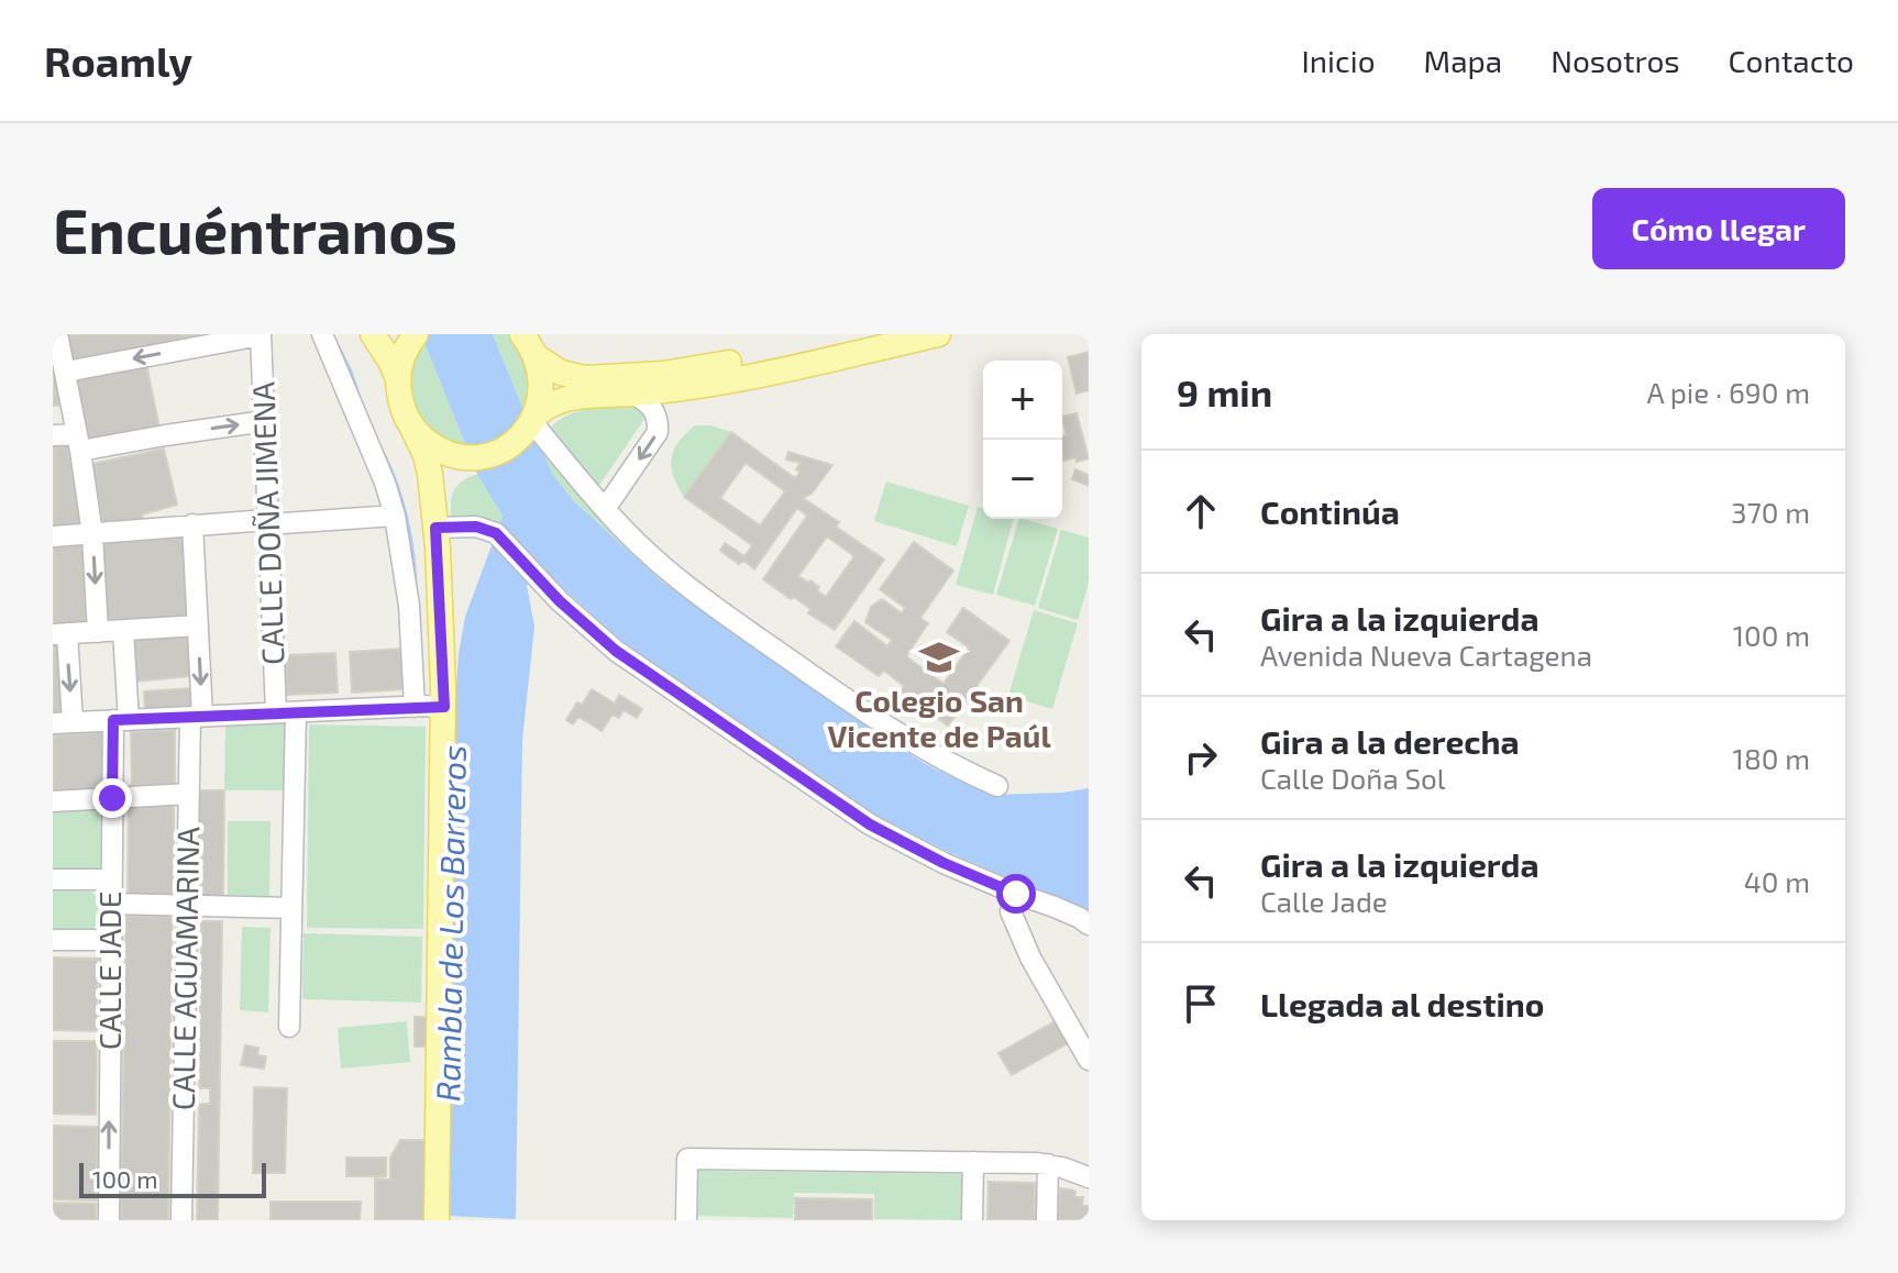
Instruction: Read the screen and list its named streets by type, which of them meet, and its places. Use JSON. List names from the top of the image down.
{
  "streets": {
    "street": ["CALLE DOÑA JIMENA", "CALLE AGUAMARINA", "CALLE JADE"]
  },
  "one_way": ["CALLE JADE"],
  "water": ["Rambla de Los Barreros"],
  "places": {
    "school or university": ["Colegio San Vicente de Paúl"]
  },
  "scale_bar": "100 m",
  "page": {
    "header": "Roamly",
    "nav": [
      "Inicio",
      "Mapa",
      "Nosotros",
      "Contacto"
    ],
    "buttons": "Cómo llegar",
    "title": "Encuéntranos",
    "heading": ["9 min", "A pie · 690 m"],
    "map_buttons": ["+", "−"],
    "list": [
      ["Continúa", "370 m"],
      ["Gira a la izquierda", "Avenida Nueva Cartagena", "100 m"],
      ["Gira a la derecha", "Calle Doña Sol", "180 m"],
      ["Gira a la izquierda", "Calle Jade", "40 m"],
      "Llegada al destino"
    ],
    "scale": "100 m"
  }
}
